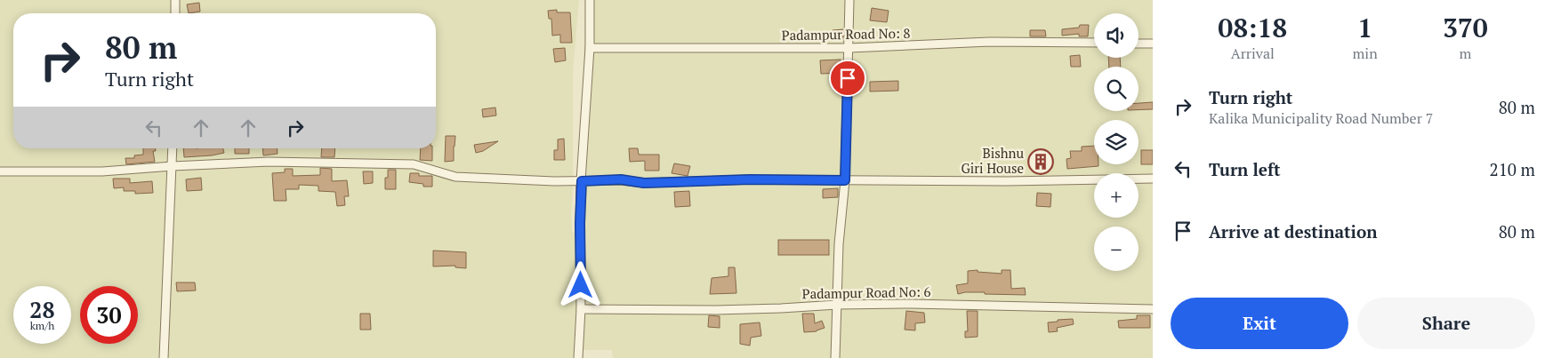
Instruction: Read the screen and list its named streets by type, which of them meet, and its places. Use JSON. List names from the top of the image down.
{
  "streets": {
    "street": ["Padampur Road No: 8", "Padampur Road No: 6"]
  },
  "places": {
    "building": ["Bishnu Giri House"]
  },
  "page": {
    "eta": [
      "08:18",
      "Arrival",
      "1",
      "min",
      "370",
      "m"
    ],
    "map_buttons": ["+", "−"],
    "turn": ["80 m", "Turn right"],
    "list": [
      {
        "name": "Turn right",
        "note": "Kalika Municipality Road Number 7",
        "value": "80 m"
      },
      {
        "name": "Turn left",
        "value": "210 m"
      },
      {
        "name": "Arrive at destination",
        "value": "80 m"
      }
    ],
    "speed": "28 km/h",
    "limit": "30",
    "buttons": ["Exit", "Share"]
  }
}
